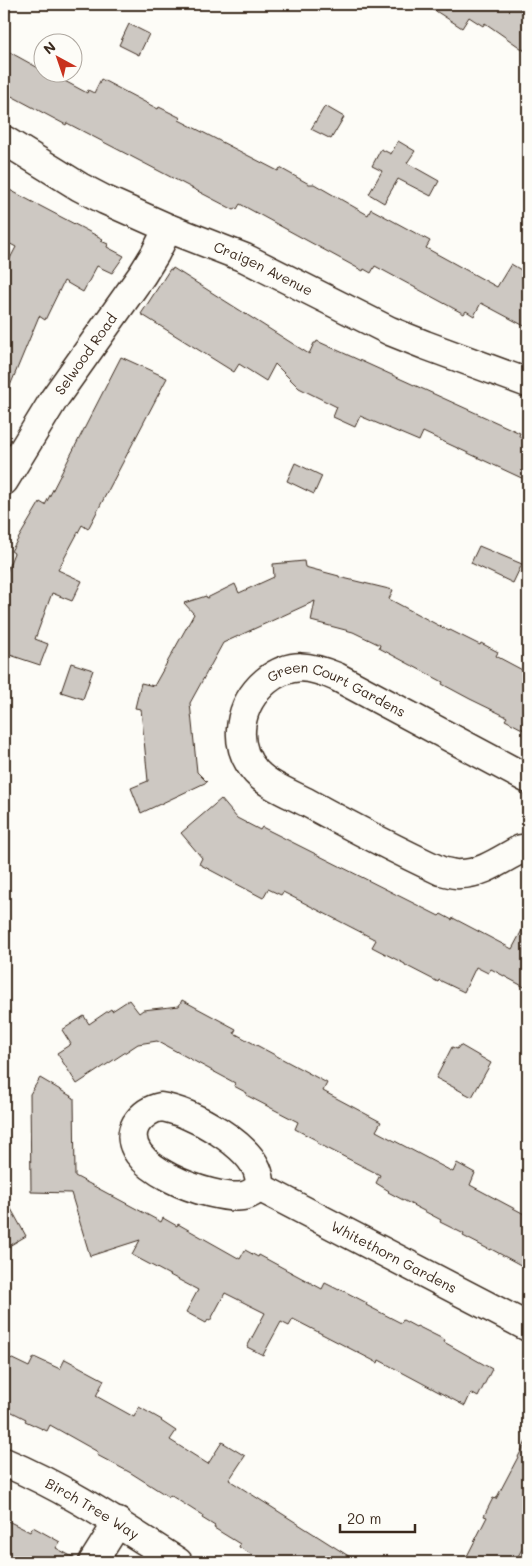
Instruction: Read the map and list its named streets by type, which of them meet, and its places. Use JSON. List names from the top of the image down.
{
  "streets": {
    "street": [
      "Craigen Avenue",
      "Selwood Road",
      "Green Court Gardens",
      "Whitethorn Gardens",
      "Birch Tree Way"
    ]
  },
  "crossings": [
    ["Craigen Avenue", "Selwood Road"]
  ],
  "scale_bar": "20 m",
  "north": "top left"
}
